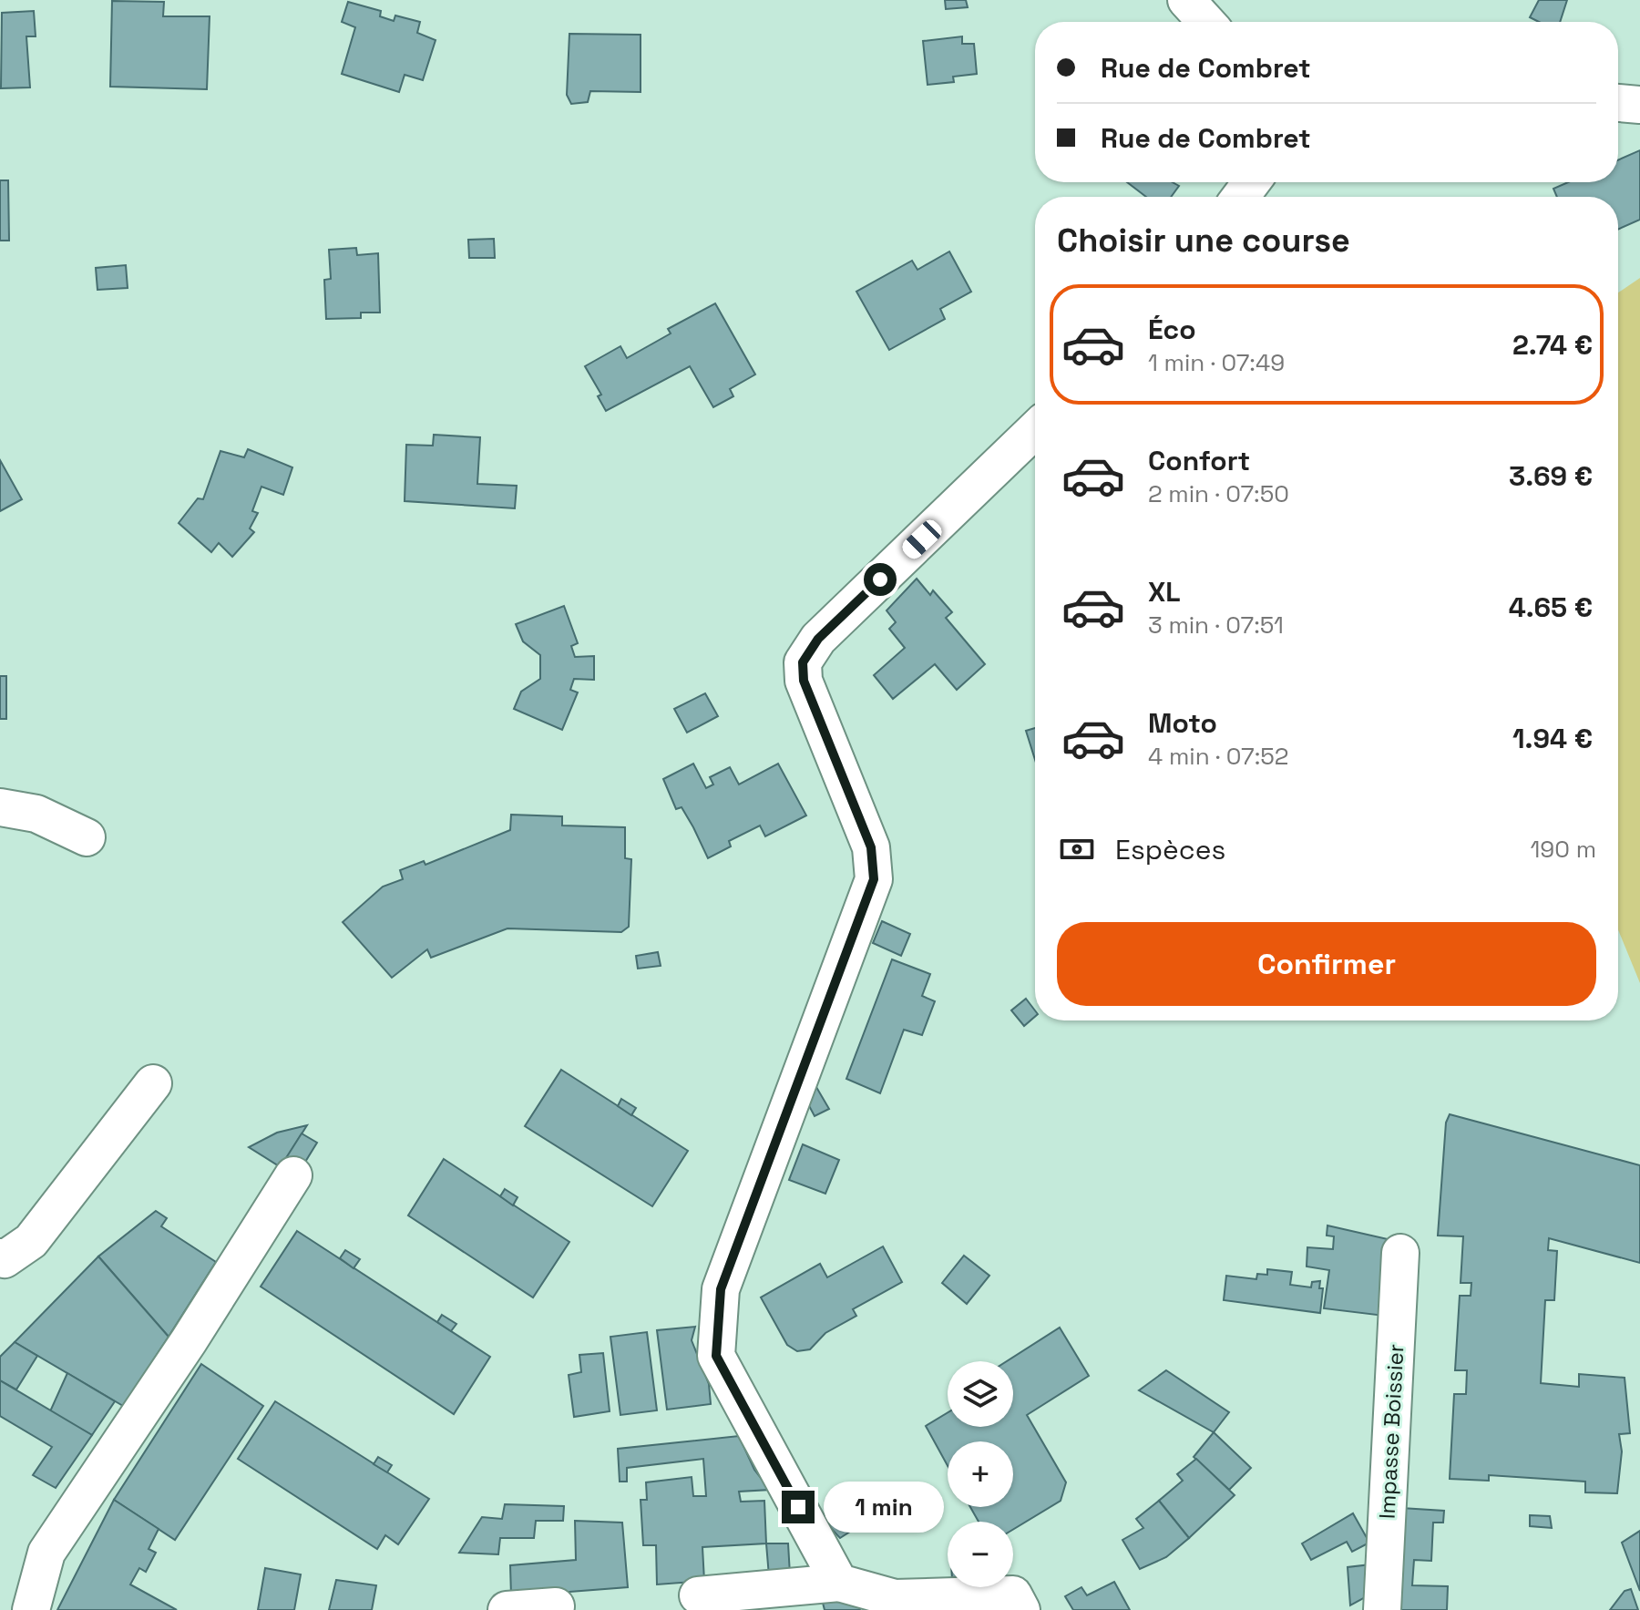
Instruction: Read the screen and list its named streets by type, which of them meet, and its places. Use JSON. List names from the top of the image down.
{
  "streets": {
    "street": ["Impasse Boissier"]
  },
  "page": {
    "banner": ["Rue de Combret", "Rue de Combret"],
    "heading": "Choisir une course",
    "list": [
      {
        "name": "Éco",
        "note": "1 min · 07:49",
        "value": "2.74 €"
      },
      {
        "name": "Confort",
        "note": "2 min · 07:50",
        "value": "3.69 €"
      },
      {
        "name": "XL",
        "note": "3 min · 07:51",
        "value": "4.65 €"
      },
      {
        "name": "Moto",
        "note": "4 min · 07:52",
        "value": "1.94 €"
      }
    ],
    "pay": ["Espèces", "190 m"],
    "buttons": "Confirmer",
    "map_buttons": ["+", "−"],
    "bubble": "1 min"
  }
}
